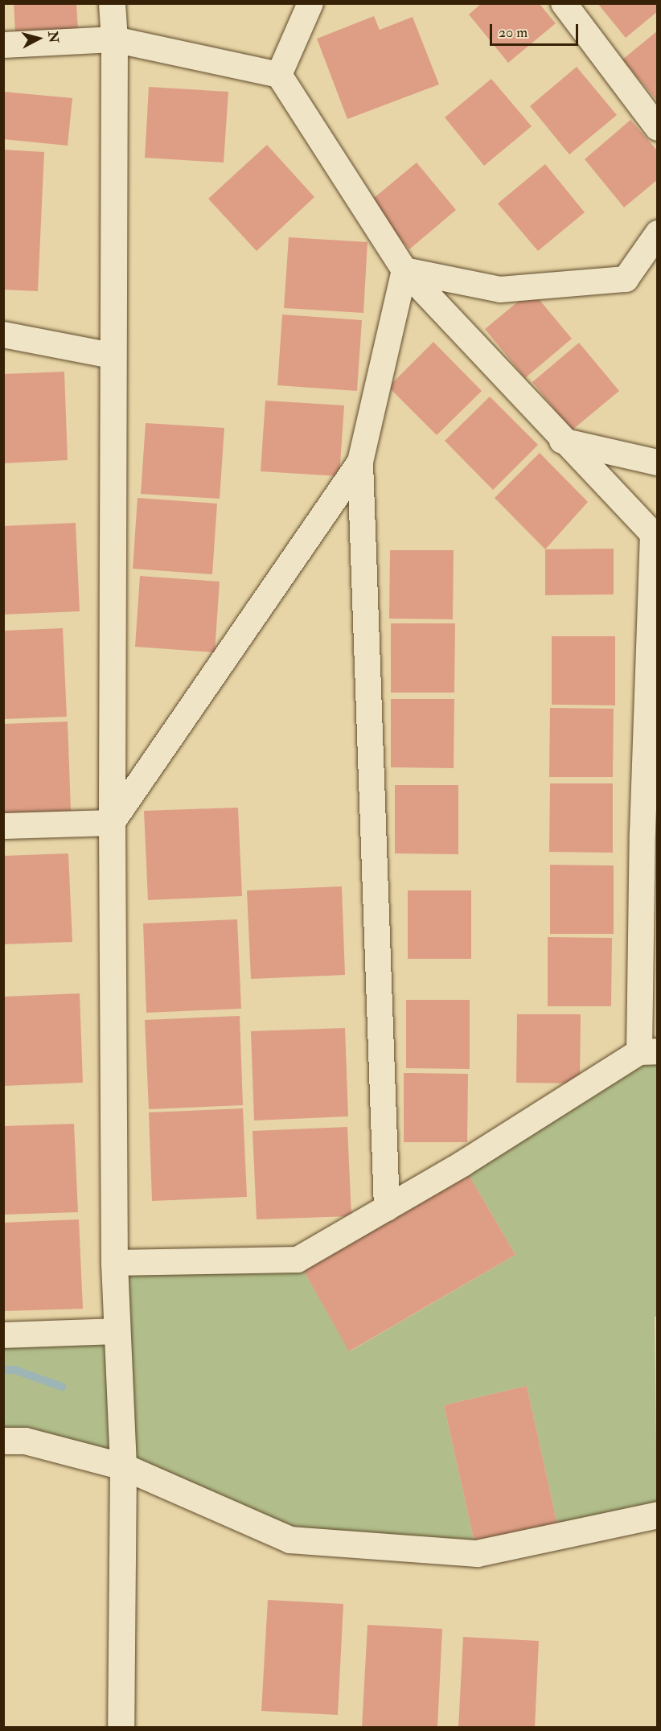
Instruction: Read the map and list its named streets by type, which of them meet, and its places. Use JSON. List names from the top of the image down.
{
  "scale_bar": "20 m",
  "north": "right"
}
